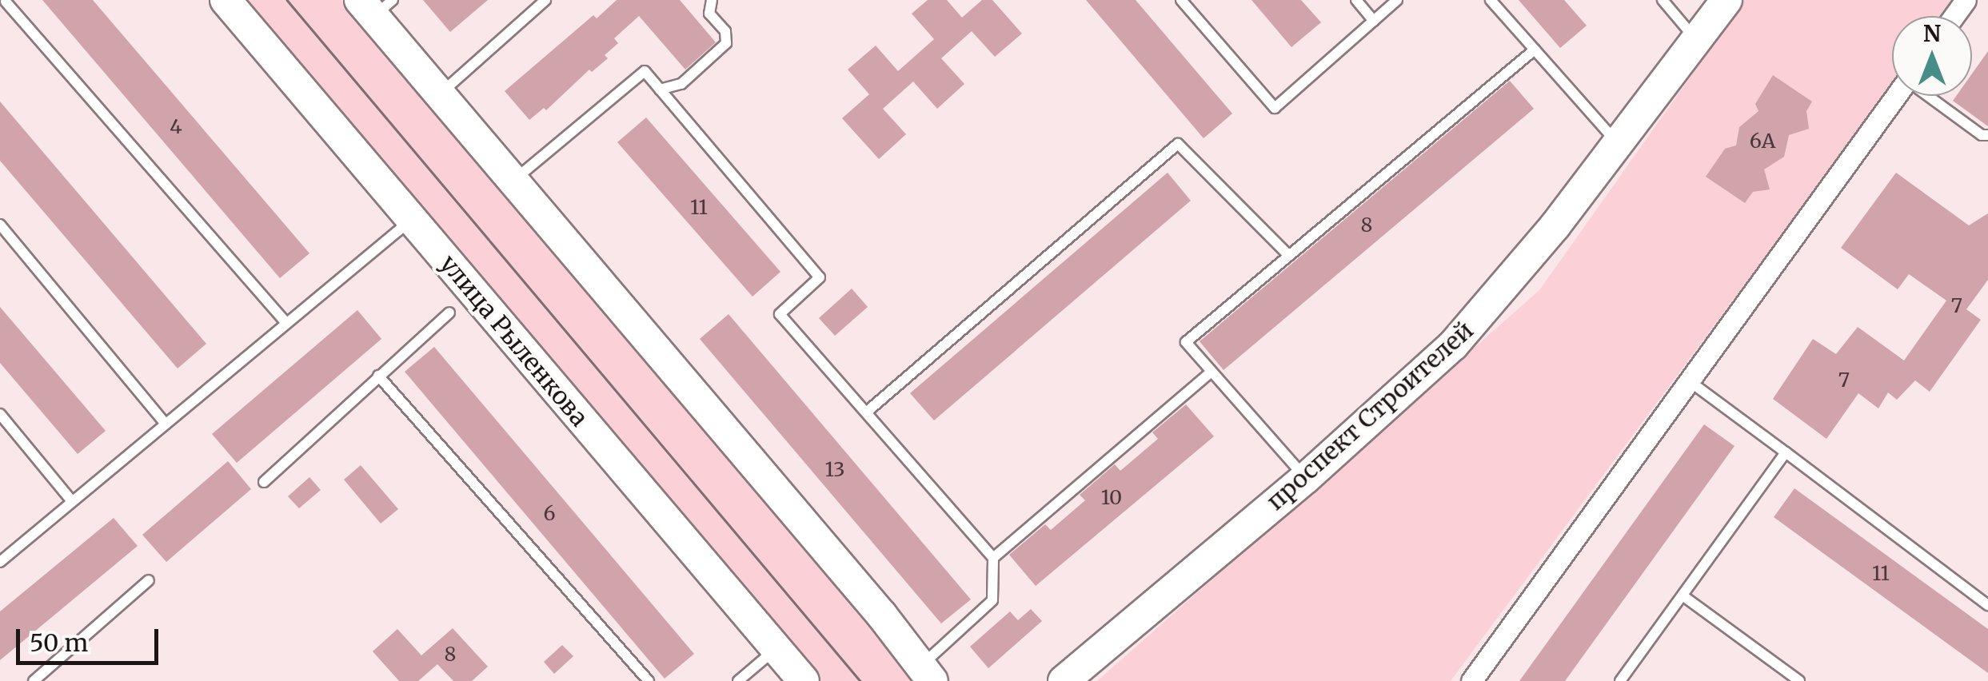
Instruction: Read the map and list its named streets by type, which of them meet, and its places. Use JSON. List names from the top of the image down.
{
  "streets": {
    "main road": ["улица Рыленкова", "проспект Строителей"]
  },
  "house_numbers": [
    "4",
    "6А",
    "11",
    "8",
    "7",
    "7",
    "13",
    "10",
    "6",
    "11",
    "8"
  ],
  "scale_bar": "50 m",
  "north": "top"
}
